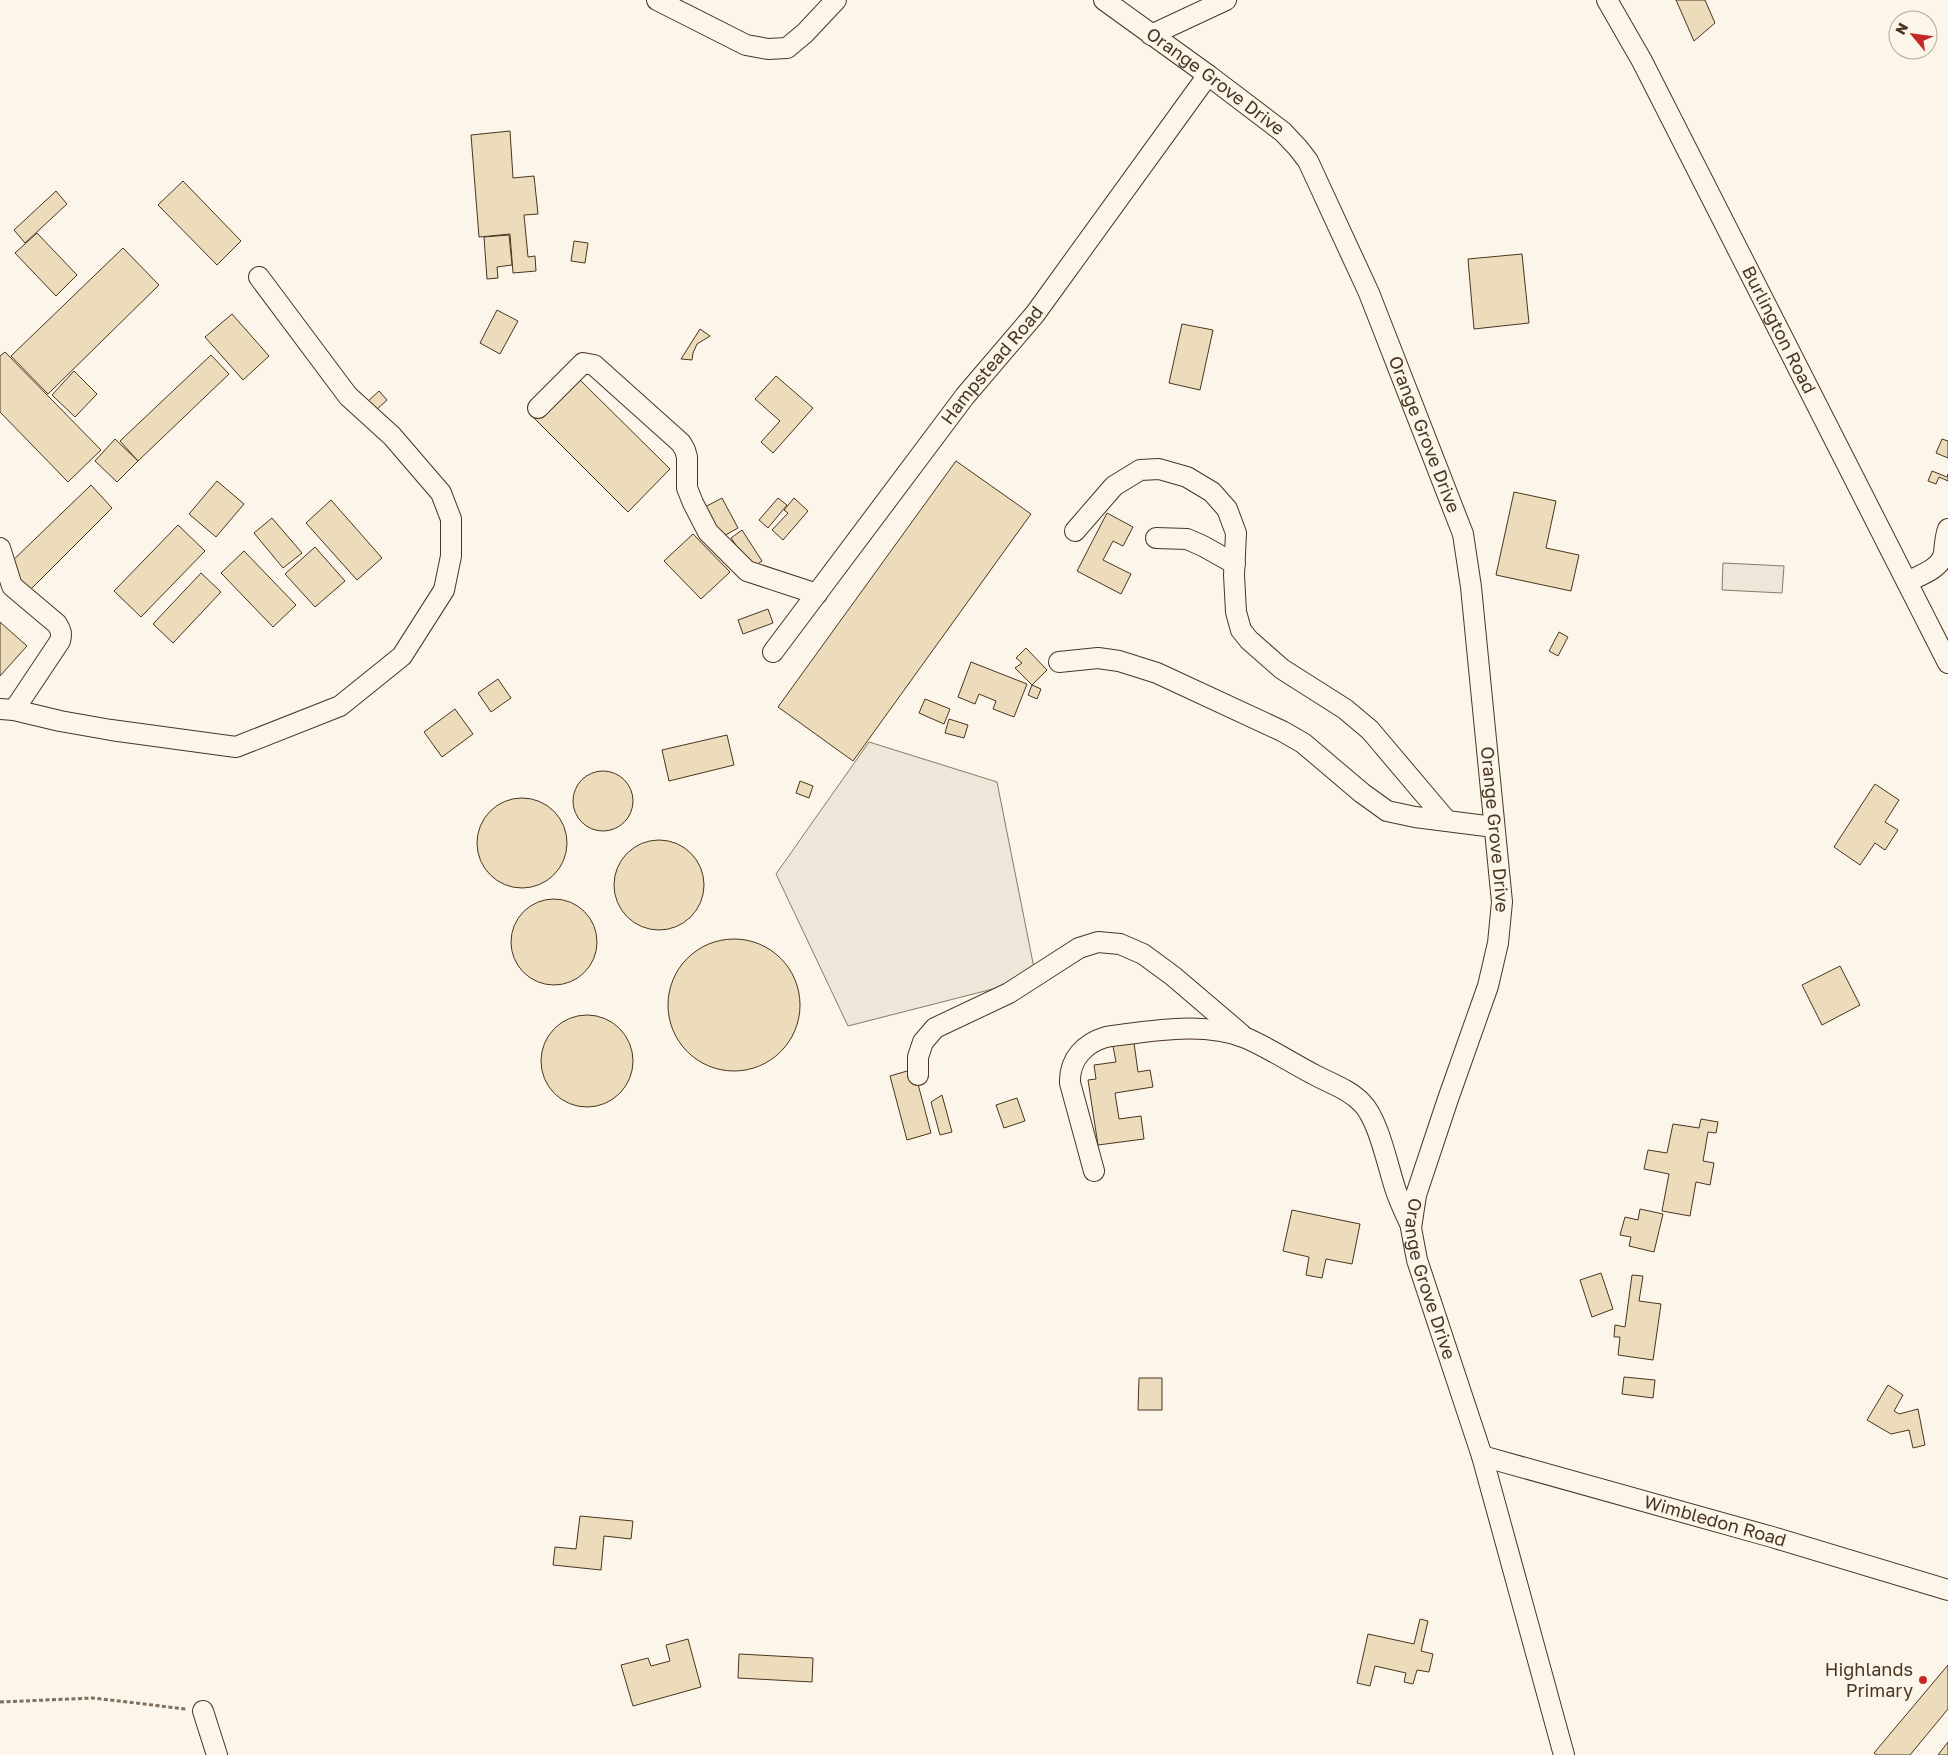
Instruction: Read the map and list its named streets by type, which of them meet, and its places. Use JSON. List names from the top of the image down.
{
  "streets": {
    "street": [
      "Orange Grove Drive",
      "Burlington Road",
      "Hampstead Road",
      "Wimbledon Road"
    ]
  },
  "crossings": [
    ["Orange Grove Drive", "Hampstead Road"],
    ["Orange Grove Drive", "Wimbledon Road"]
  ],
  "places": ["Highlands Primary"],
  "north": "top left"
}
